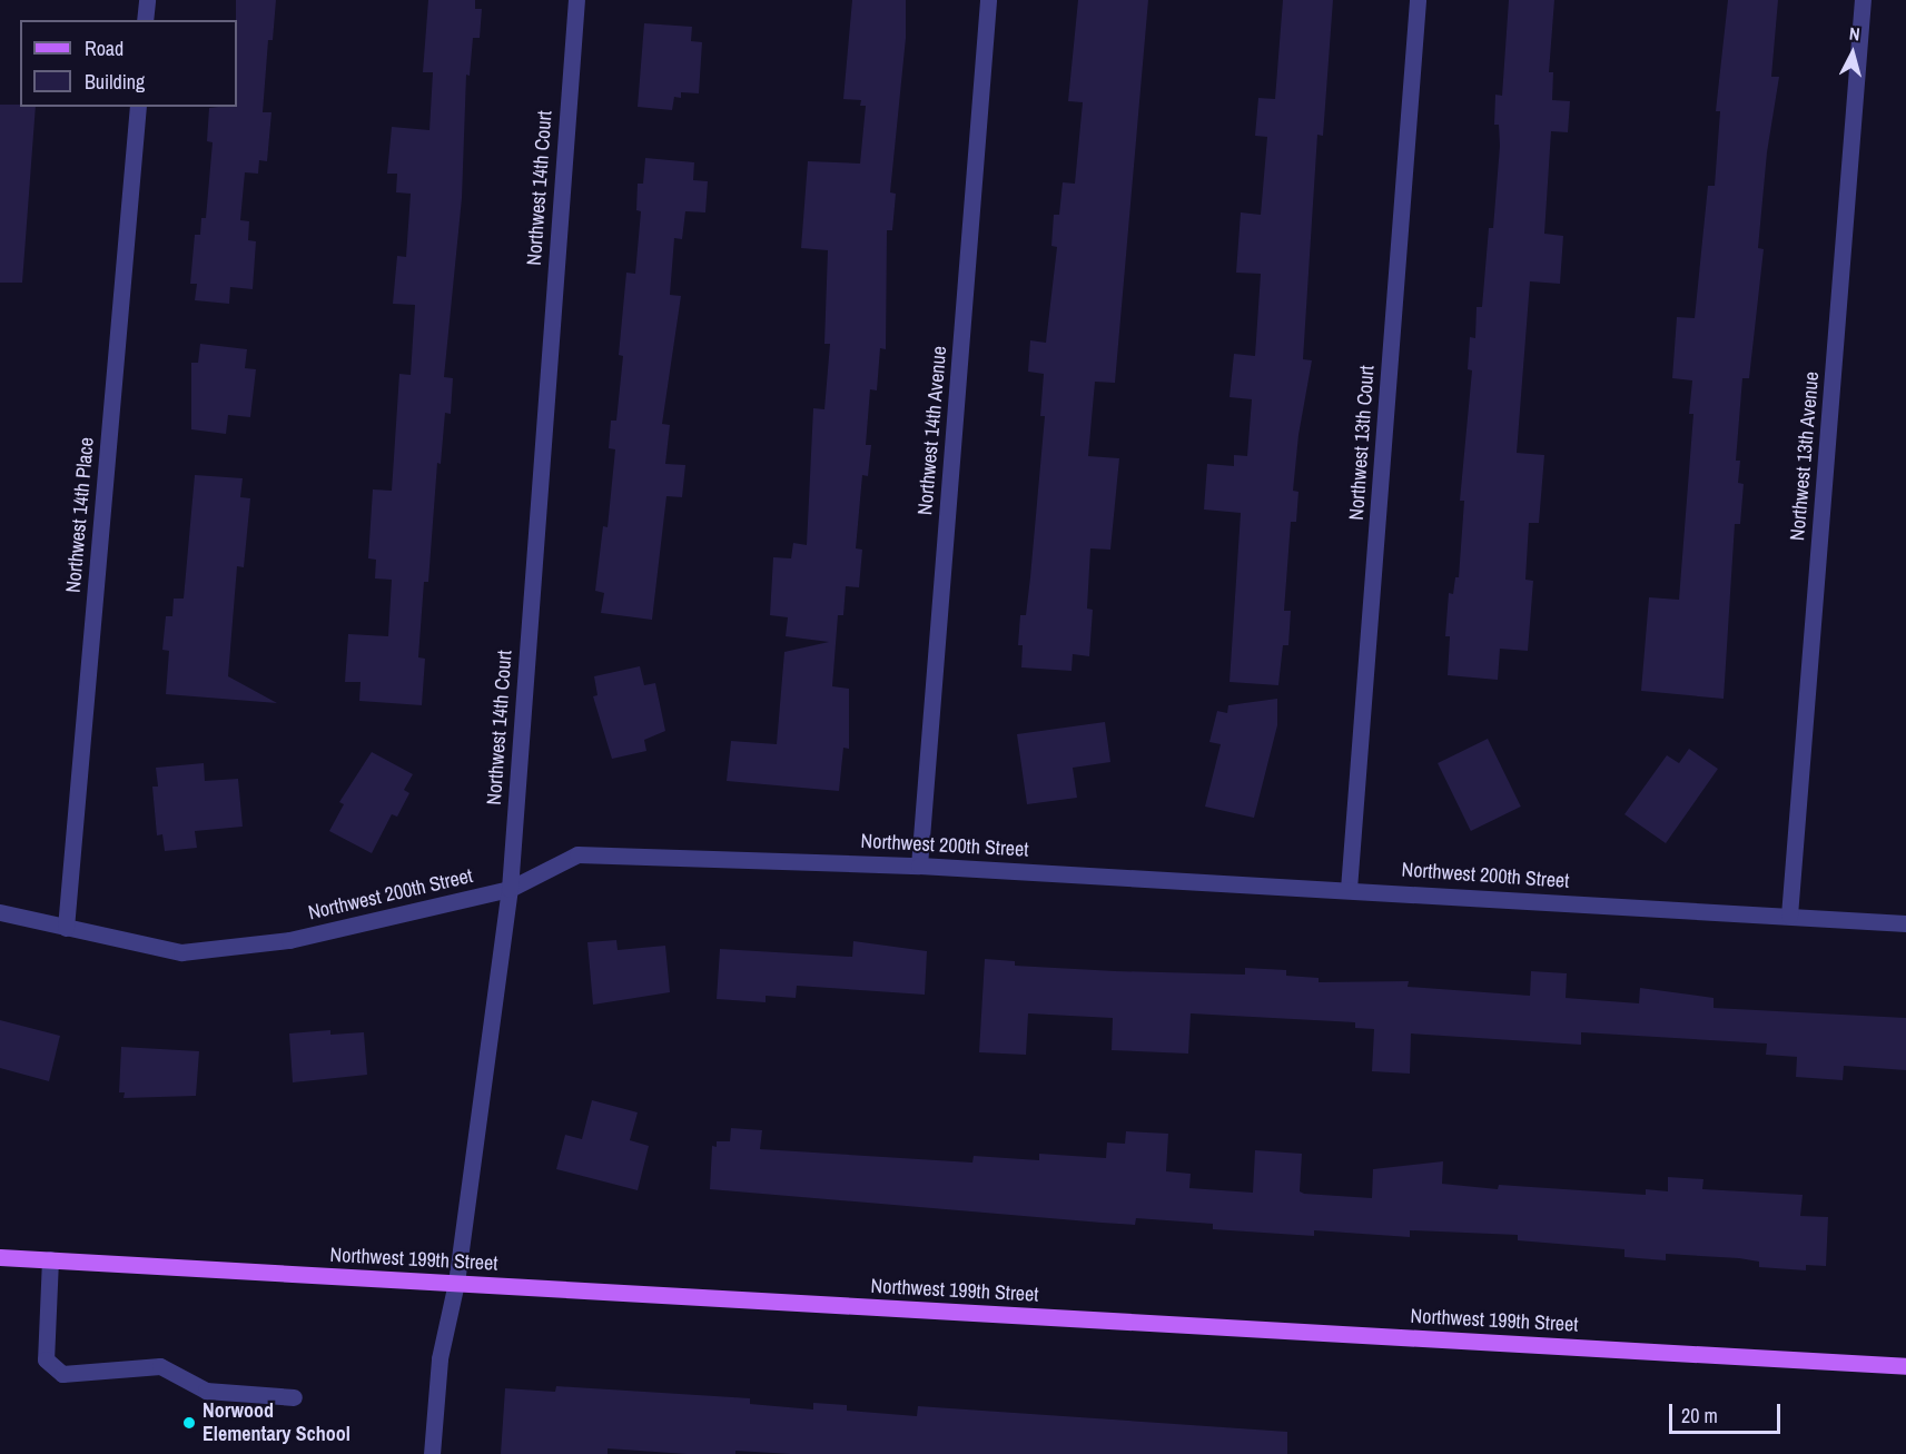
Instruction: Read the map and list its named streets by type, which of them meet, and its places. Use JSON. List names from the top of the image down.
{
  "streets": {
    "main road": ["Northwest 199th Street"],
    "street": [
      "Northwest 14th Court",
      "Northwest 14th Avenue",
      "Northwest 13th Court",
      "Northwest 13th Avenue",
      "Northwest 14th Place",
      "Northwest 200th Street"
    ]
  },
  "crossings": [
    ["Northwest 14th Court", "Northwest 200th Street"],
    ["Northwest 14th Court", "Northwest 199th Street"],
    ["Northwest 14th Avenue", "Northwest 200th Street"],
    ["Northwest 13th Court", "Northwest 200th Street"],
    ["Northwest 13th Avenue", "Northwest 200th Street"],
    ["Northwest 14th Place", "Northwest 200th Street"]
  ],
  "places": ["Norwood Elementary School"],
  "legend": ["Road", "Building"],
  "scale_bar": "20 m",
  "north": "top"
}
